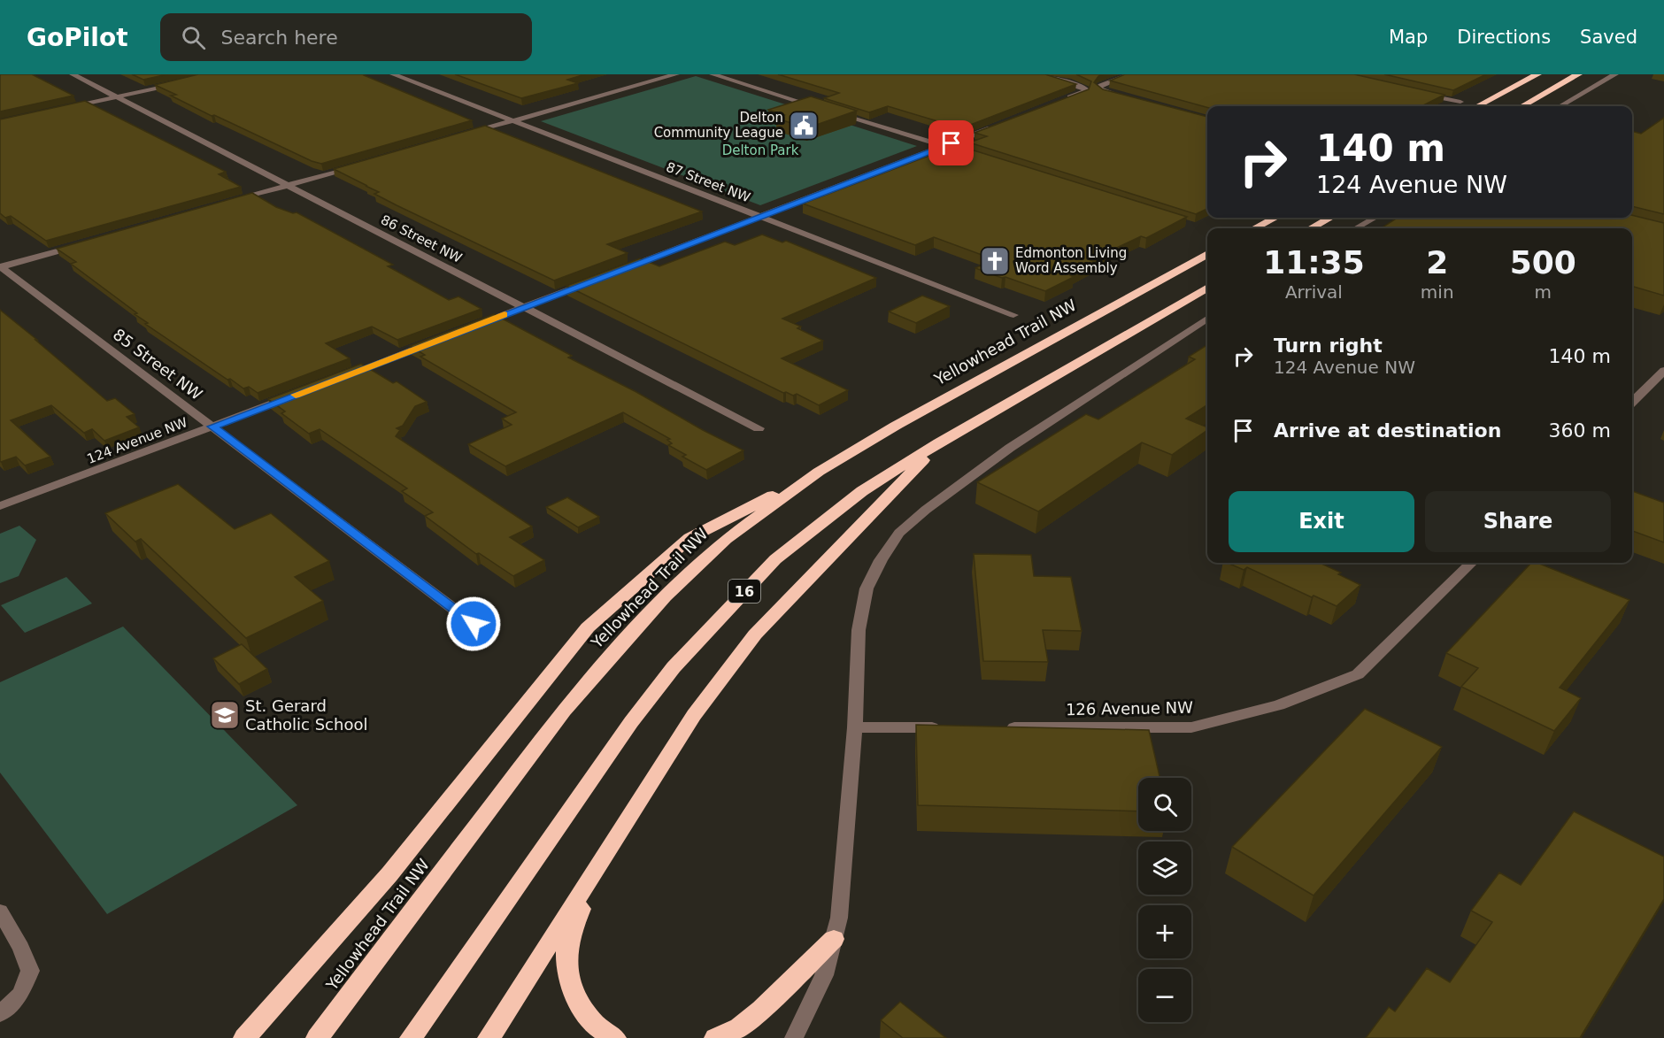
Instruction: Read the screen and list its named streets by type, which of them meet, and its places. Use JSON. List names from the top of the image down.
{
  "streets": {
    "highway": ["Yellowhead Trail NW", "16"],
    "street": [
      "87 Street NW",
      "86 Street NW",
      "85 Street NW",
      "124 Avenue NW",
      "126 Avenue NW"
    ]
  },
  "crossings": [
    ["85 Street NW", "124 Avenue NW"]
  ],
  "parks": ["Delton Park"],
  "places": {
    "public building": ["Delton Community League"],
    "church": ["Edmonton Living Word Assembly"],
    "school or university": ["St. Gerard Catholic School"]
  },
  "page": {
    "header": "GoPilot",
    "search": "Search here",
    "nav": ["Map", "Directions", "Saved"],
    "turn": ["140 m", "124 Avenue NW"],
    "eta": [
      "11:35",
      "Arrival",
      "2",
      "min",
      "500",
      "m"
    ],
    "list": [
      {
        "name": "Turn right",
        "note": "124 Avenue NW",
        "value": "140 m"
      },
      {
        "name": "Arrive at destination",
        "value": "360 m"
      }
    ],
    "buttons": ["Exit", "Share"],
    "map_buttons": ["+", "−"]
  }
}
